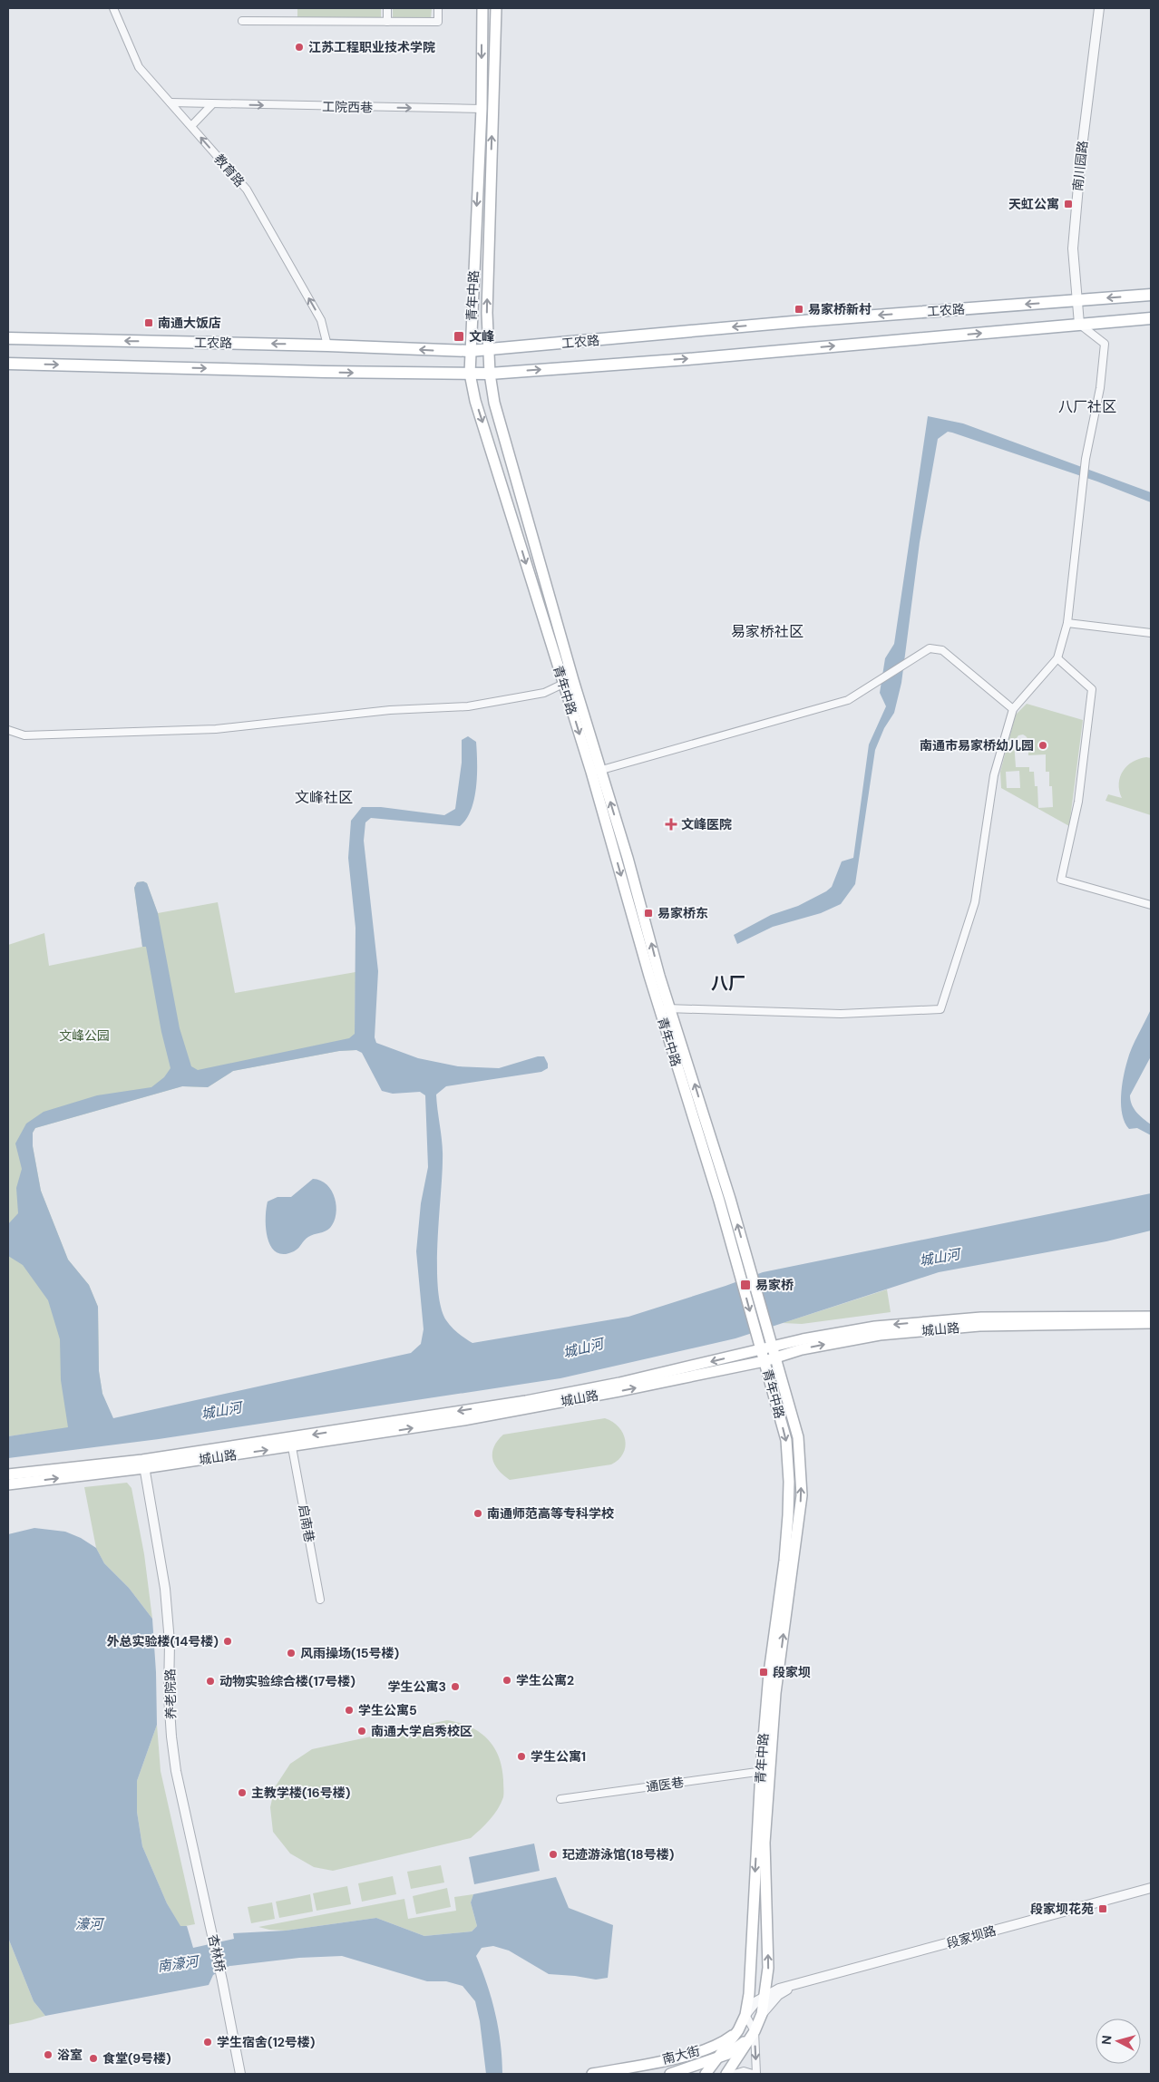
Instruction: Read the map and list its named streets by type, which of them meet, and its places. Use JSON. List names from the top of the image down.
{
  "streets": {
    "main road": [
      "青年中路",
      "工农路",
      "城山路",
      "南大街"
    ],
    "street": [
      "工院西巷",
      "南川园路",
      "教育路",
      "启南巷",
      "养老院路",
      "通医巷",
      "段家坝路",
      "杏林桥"
    ]
  },
  "crossings": [
    ["工院西巷", "教育路"],
    ["工院西巷", "青年中路"],
    ["南川园路", "工农路"],
    ["教育路", "工农路"],
    ["青年中路", "工农路"],
    ["青年中路", "城山路"],
    ["青年中路", "通医巷"],
    ["青年中路", "段家坝路"],
    ["青年中路", "南大街"],
    ["城山路", "启南巷"],
    ["城山路", "养老院路"],
    ["养老院路", "杏林桥"]
  ],
  "one_way": ["工院西巷", "教育路"],
  "districts": [
    "八厂社区",
    "易家桥社区",
    "文峰社区",
    "八厂"
  ],
  "water": ["城山河", "濠河", "南濠河"],
  "parks": ["文峰公园"],
  "places": {
    "other": [
      "江苏工程职业技术学院",
      "南通市易家桥幼儿园",
      "南通师范高等专科学校",
      "外总实验楼(14号楼)",
      "风雨操场(15号楼)",
      "学生公寓2",
      "动物实验综合楼(17号楼)",
      "学生公寓3",
      "学生公寓5",
      "南通大学启秀校区",
      "学生公寓1",
      "主教学楼(16号楼)",
      "玘迹游泳馆(18号楼)",
      "学生宿舍(12号楼)",
      "浴室",
      "食堂(9号楼)"
    ],
    "transit": [
      "天虹公寓",
      "易家桥新村",
      "南通大饭店",
      "文峰",
      "易家桥东",
      "易家桥",
      "段家坝",
      "段家坝花苑"
    ],
    "health": ["文峰医院"]
  },
  "north": "left"
}
